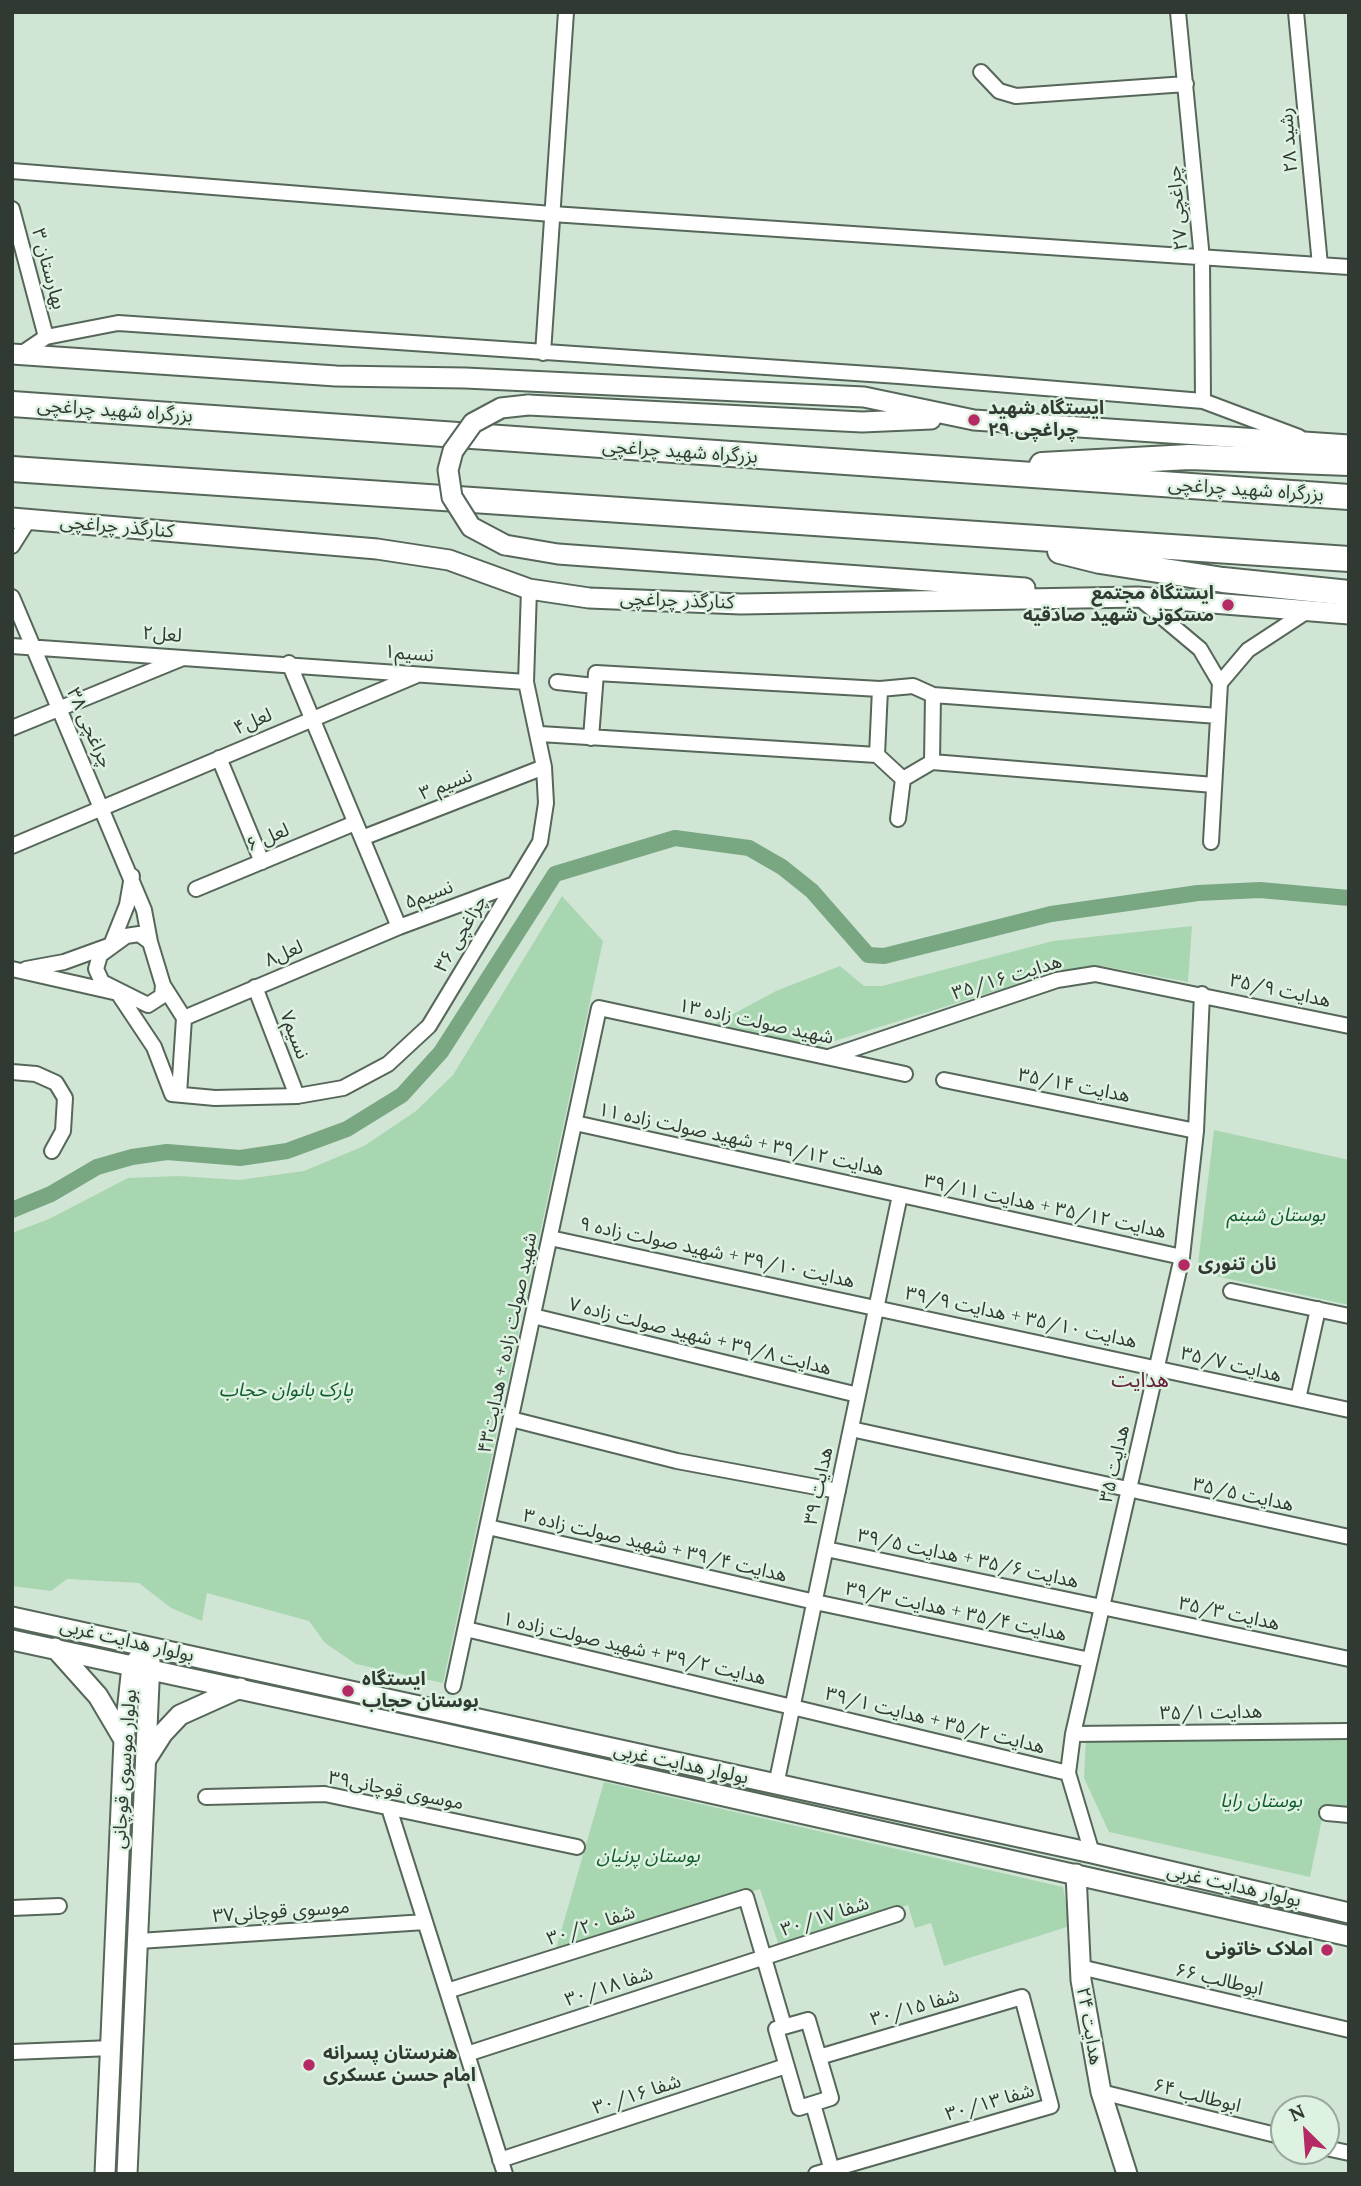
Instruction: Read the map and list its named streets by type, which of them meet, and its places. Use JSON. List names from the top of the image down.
{
  "streets": {
    "highway": ["بزرگراه شهید چراغچی"],
    "main road": [
      "کنارگذر چراغچی",
      "بولوار هدایت غربی",
      "بولوار موسوی قوچانی",
      "هدایت ۲۴"
    ],
    "street": [
      "رشید ۲۸",
      "چراغچی ۲۷",
      "بهارستان ۳",
      "لعل۲",
      "نسیم۱",
      "لعل۴",
      "چراغچی ۳۸",
      "نسیم ۳",
      "لعل ۶",
      "نسیم۵",
      "چراغچی ۳۶",
      "لعل۸",
      "هدایت ۳۵/۱۶",
      "هدایت ۳۵/۹",
      "شهید صولت زاده ۱۳",
      "نسیم۷",
      "هدایت ۳۵/۱۴",
      "هدایت ۳۹/۱۲ + شهید صولت زاده ۱۱",
      "هدایت ۳۵/۱۲ + هدایت ۳۹/۱۱",
      "هدایت ۳۹/۱۰ + شهید صولت زاده ۹",
      "هدایت ۳۵/۱۰ + هدایت ۳۹/۹",
      "هدایت ۳۹/۸ + شهید صولت زاده ۷",
      "شهید صولت زاده + هدایت۴۳",
      "هدایت ۳۵/۷",
      "هدایت ۳۵",
      "هدایت ۳۹",
      "هدایت ۳۵/۵",
      "هدایت ۳۹/۴ + شهید صولت زاده ۳",
      "هدایت ۳۵/۶ + هدایت ۳۹/۵",
      "هدایت ۳۵/۴ + هدایت ۳۹/۳",
      "هدایت ۳۵/۳",
      "هدایت ۳۹/۲ + شهید صولت زاده ۱",
      "هدایت ۳۵/۱",
      "هدایت ۳۵/۲ + هدایت ۳۹/۱",
      "موسوی قوچانی۳۹",
      "موسوی قوچانی۳۷",
      "شفا ۳۰/۱۷",
      "شفا ۳۰/۲۰",
      "ابوطالب ۶۶",
      "شفا ۳۰/۱۸",
      "شفا ۳۰/۱۵",
      "شفا ۳۰/۱۶",
      "ابوطالب ۶۴",
      "شفا ۳۰/۱۳"
    ]
  },
  "crossings": [
    ["کنارگذر چراغچی", "چراغچی ۳۶"],
    ["لعل۲", "نسیم۱"],
    ["لعل۲", "چراغچی ۳۸"],
    ["نسیم۱", "لعل۴"],
    ["نسیم۱", "چراغچی ۳۶"],
    ["لعل۴", "چراغچی ۳۸"],
    ["نسیم ۳", "چراغچی ۳۶"],
    ["نسیم۵", "چراغچی ۳۶"],
    ["نسیم۵", "لعل۸"],
    ["چراغچی ۳۶", "نسیم۷"],
    ["لعل۸", "نسیم۷"],
    ["هدایت ۳۵/۱۶", "هدایت ۳۵/۹"],
    ["هدایت ۳۵/۱۶", "شهید صولت زاده ۱۳"],
    ["هدایت ۳۵/۱۶", "هدایت ۳۵"],
    ["هدایت ۳۵/۹", "هدایت ۳۵"],
    ["شهید صولت زاده ۱۳", "شهید صولت زاده + هدایت۴۳"],
    ["هدایت ۳۵/۱۴", "هدایت ۳۵"],
    ["هدایت ۳۹/۱۲ + شهید صولت زاده ۱۱", "هدایت ۳۵/۱۲ + هدایت ۳۹/۱۱"],
    ["هدایت ۳۹/۱۲ + شهید صولت زاده ۱۱", "شهید صولت زاده + هدایت۴۳"],
    ["هدایت ۳۹/۱۲ + شهید صولت زاده ۱۱", "هدایت ۳۹"],
    ["هدایت ۳۵/۱۲ + هدایت ۳۹/۱۱", "هدایت ۳۵"],
    ["هدایت ۳۵/۱۲ + هدایت ۳۹/۱۱", "هدایت ۳۹"],
    ["هدایت ۳۹/۱۰ + شهید صولت زاده ۹", "هدایت ۳۵/۱۰ + هدایت ۳۹/۹"],
    ["هدایت ۳۹/۱۰ + شهید صولت زاده ۹", "شهید صولت زاده + هدایت۴۳"],
    ["هدایت ۳۹/۱۰ + شهید صولت زاده ۹", "هدایت ۳۹"],
    ["هدایت ۳۵/۱۰ + هدایت ۳۹/۹", "هدایت ۳۵/۷"],
    ["هدایت ۳۵/۱۰ + هدایت ۳۹/۹", "هدایت ۳۵"],
    ["هدایت ۳۵/۱۰ + هدایت ۳۹/۹", "هدایت ۳۹"],
    ["هدایت ۳۹/۸ + شهید صولت زاده ۷", "شهید صولت زاده + هدایت۴۳"],
    ["هدایت ۳۹/۸ + شهید صولت زاده ۷", "هدایت ۳۹"],
    ["شهید صولت زاده + هدایت۴۳", "هدایت ۳۹/۴ + شهید صولت زاده ۳"],
    ["شهید صولت زاده + هدایت۴۳", "هدایت ۳۹/۲ + شهید صولت زاده ۱"],
    ["هدایت ۳۵/۷", "هدایت ۳۵"],
    ["هدایت ۳۵", "هدایت ۳۵/۵"],
    ["هدایت ۳۵", "هدایت ۳۵/۶ + هدایت ۳۹/۵"],
    ["هدایت ۳۵", "هدایت ۳۵/۴ + هدایت ۳۹/۳"],
    ["هدایت ۳۵", "هدایت ۳۵/۳"],
    ["هدایت ۳۵", "بولوار هدایت غربی"],
    ["هدایت ۳۵", "هدایت ۳۵/۱"],
    ["هدایت ۳۵", "هدایت ۳۵/۲ + هدایت ۳۹/۱"],
    ["هدایت ۳۹", "هدایت ۳۵/۵"],
    ["هدایت ۳۹", "هدایت ۳۹/۴ + شهید صولت زاده ۳"],
    ["هدایت ۳۹", "هدایت ۳۵/۶ + هدایت ۳۹/۵"],
    ["هدایت ۳۹", "هدایت ۳۵/۴ + هدایت ۳۹/۳"],
    ["هدایت ۳۹", "بولوار هدایت غربی"],
    ["هدایت ۳۹", "هدایت ۳۹/۲ + شهید صولت زاده ۱"],
    ["هدایت ۳۹", "هدایت ۳۵/۲ + هدایت ۳۹/۱"],
    ["هدایت ۳۹/۴ + شهید صولت زاده ۳", "هدایت ۳۵/۴ + هدایت ۳۹/۳"],
    ["هدایت ۳۵/۶ + هدایت ۳۹/۵", "هدایت ۳۵/۳"],
    ["بولوار هدایت غربی", "بولوار موسوی قوچانی"],
    ["بولوار هدایت غربی", "هدایت ۲۴"],
    ["هدایت ۳۹/۲ + شهید صولت زاده ۱", "هدایت ۳۵/۲ + هدایت ۳۹/۱"],
    ["بولوار موسوی قوچانی", "موسوی قوچانی۳۷"],
    ["شفا ۳۰/۱۷", "شفا ۳۰/۲۰"],
    ["شفا ۳۰/۱۷", "شفا ۳۰/۱۸"],
    ["شفا ۳۰/۲۰", "شفا ۳۰/۱۸"],
    ["ابوطالب ۶۶", "هدایت ۲۴"],
    ["شفا ۳۰/۱۵", "شفا ۳۰/۱۳"],
    ["هدایت ۲۴", "ابوطالب ۶۴"]
  ],
  "districts": ["هدایت"],
  "parks": [
    "بوستان شبنم",
    "پارک بانوان حجاب",
    "بوستان رایا",
    "بوستان پرنیان"
  ],
  "places": [
    "ایستگاه شهید چراغچی ۲۹",
    "ایستگاه مجتمع مسکونی شهید صادقیه",
    "نان تنوری",
    "ایستگاه بوستان حجاب",
    "املاک خاتونی",
    "هنرستان پسرانه امام حسن عسکری"
  ],
  "north": "top left"
}
